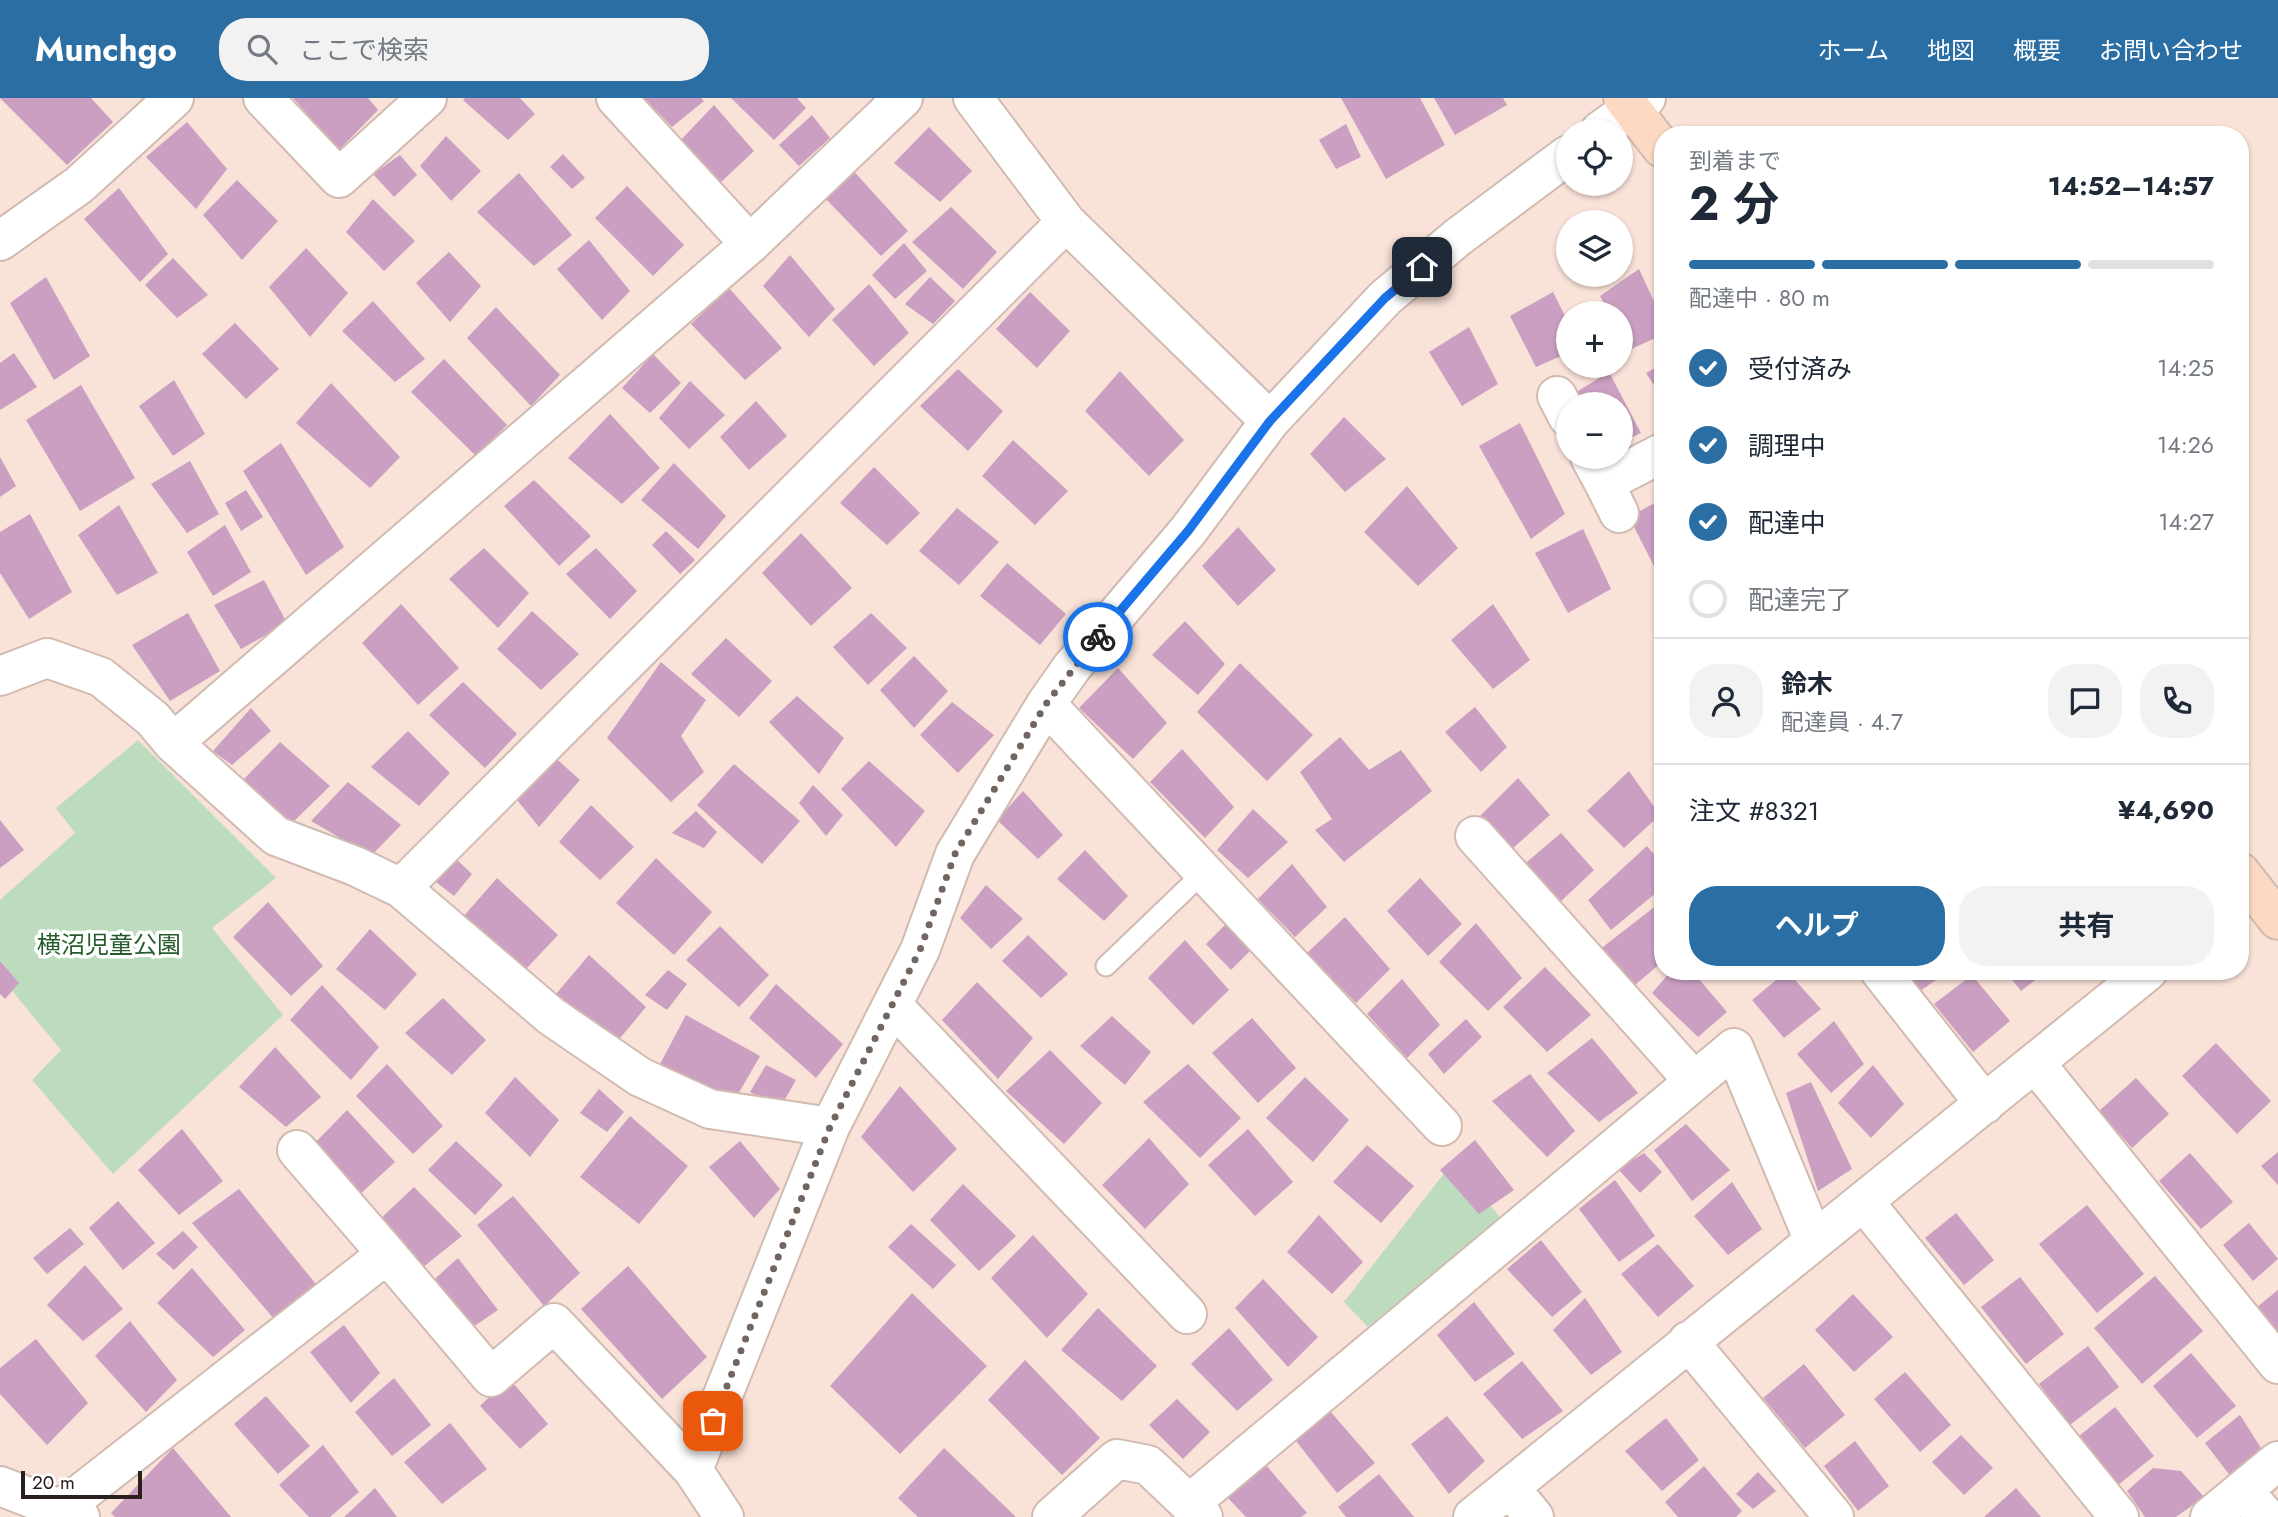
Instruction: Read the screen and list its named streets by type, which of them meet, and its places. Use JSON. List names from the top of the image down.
{
  "parks": ["横沼児童公園"],
  "scale_bar": "20 m",
  "page": {
    "header": "Munchgo",
    "search": "ここで検索",
    "nav": [
      "ホーム",
      "地図",
      "概要",
      "お問い合わせ"
    ],
    "map_buttons": ["+", "−"],
    "heading": ["2 分", "到着まで", "14:52–14:57"],
    "panel": [
      "鈴木",
      "配達員 · 4.7",
      "注文 #8321",
      "¥4,690"
    ],
    "bar": "配達中 · 80 m",
    "list": [
      ["受付済み", "14:25"],
      ["調理中", "14:26"],
      ["配達中", "14:27"],
      "配達完了"
    ],
    "buttons": ["ヘルプ", "共有"],
    "scale": "20 m"
  }
}
